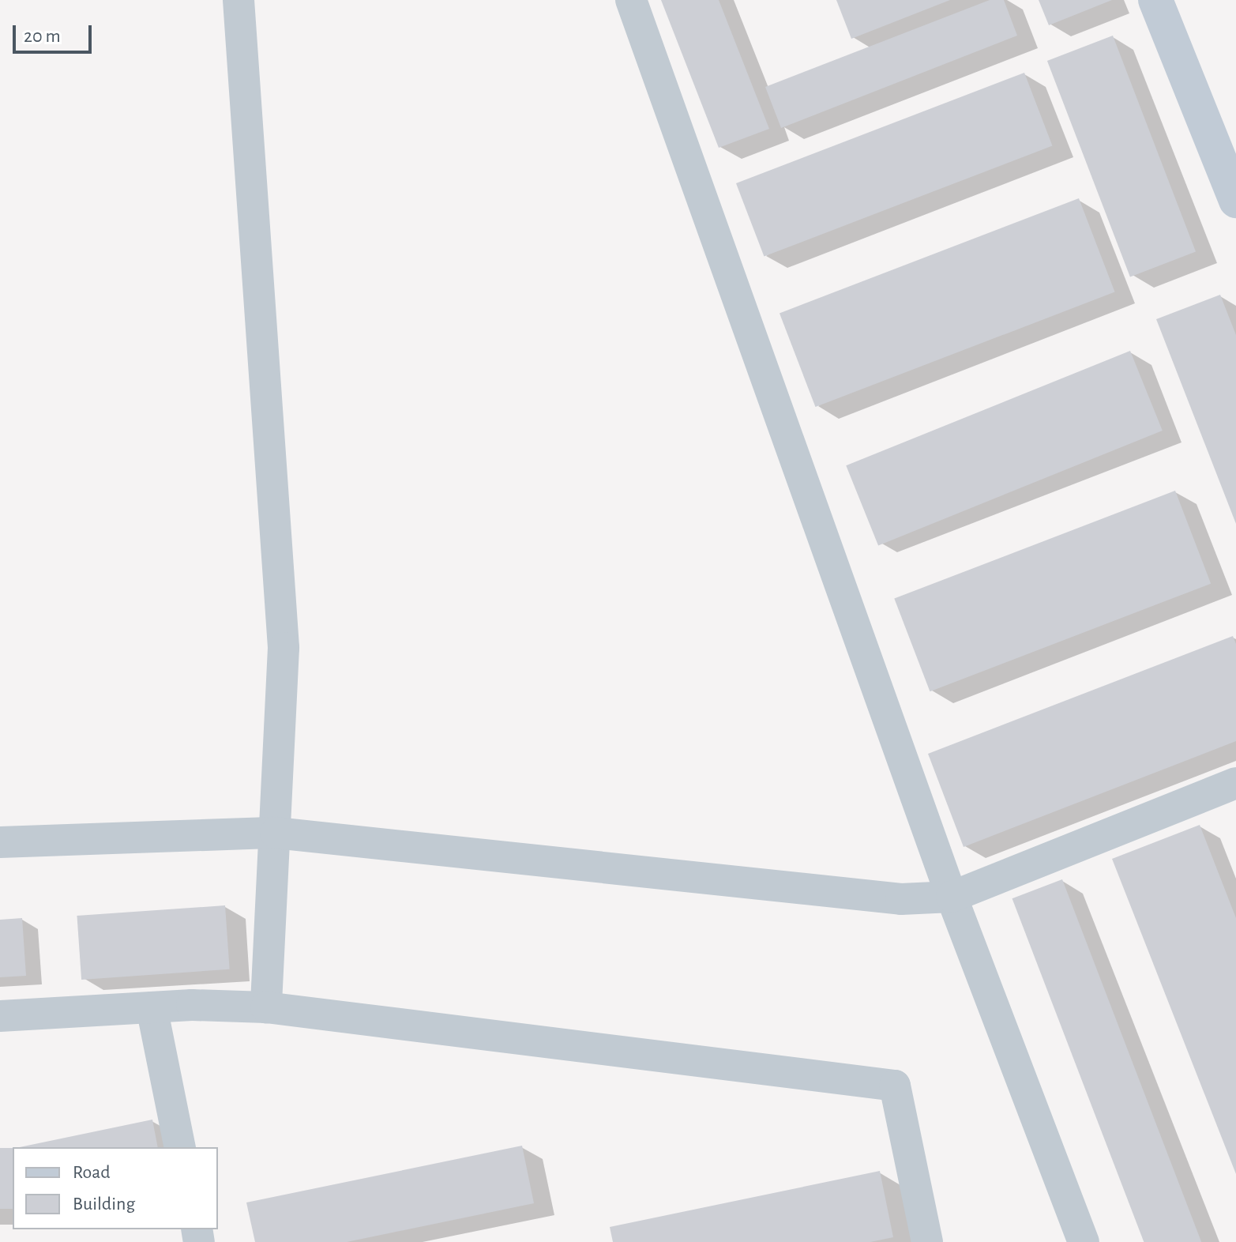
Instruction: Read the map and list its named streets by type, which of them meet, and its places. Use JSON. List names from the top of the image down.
{
  "legend": ["Road", "Building"],
  "scale_bar": "20 m"
}
